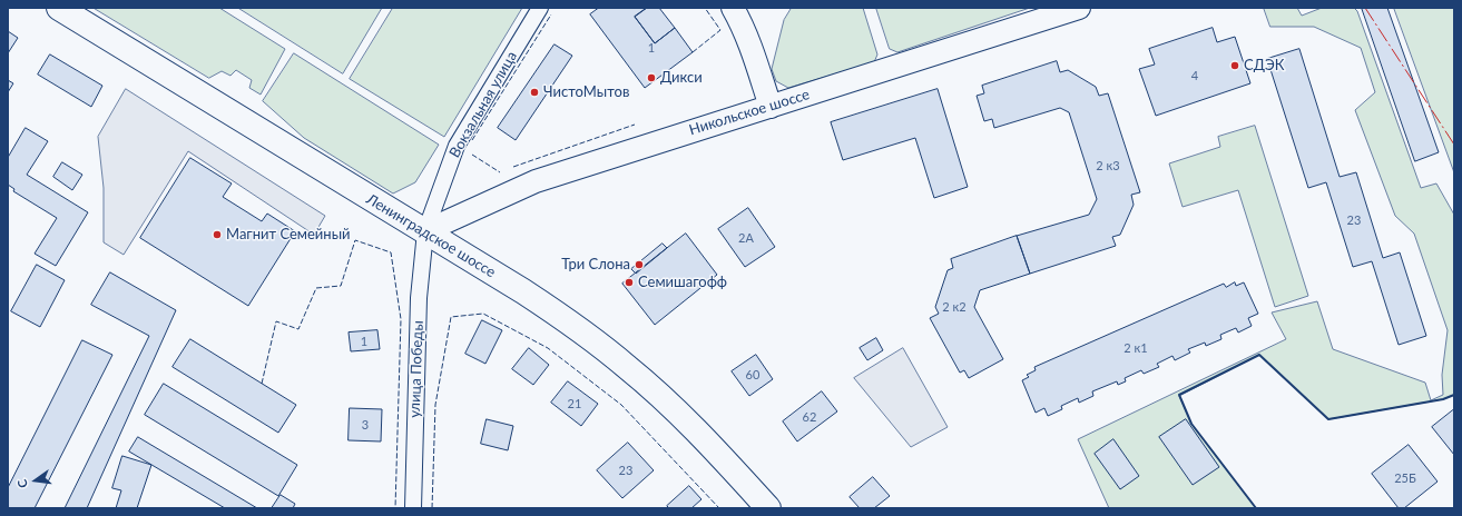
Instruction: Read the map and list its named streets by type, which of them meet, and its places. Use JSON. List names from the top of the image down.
{
  "streets": {
    "main road": ["Никольское шоссе", "Ленинградское шоссе"],
    "street": ["Вокзальная улица", "улица Победы"]
  },
  "crossings": [
    ["Вокзальная улица", "Никольское шоссе"],
    ["Вокзальная улица", "Ленинградское шоссе"],
    ["Вокзальная улица", "улица Победы"],
    ["Никольское шоссе", "Ленинградское шоссе"],
    ["Никольское шоссе", "улица Победы"],
    ["Ленинградское шоссе", "улица Победы"]
  ],
  "places": [
    "СДЭК",
    "Дикси",
    "ЧистоМытов",
    "Магнит Семейный",
    "Три Слона",
    "Семишагофф"
  ],
  "house_numbers": [
    "1",
    "4",
    "2 к3",
    "23",
    "2А",
    "2 к2",
    "1",
    "2 к1",
    "60",
    "21",
    "62",
    "3",
    "23",
    "25Б"
  ],
  "north": "left"
}
